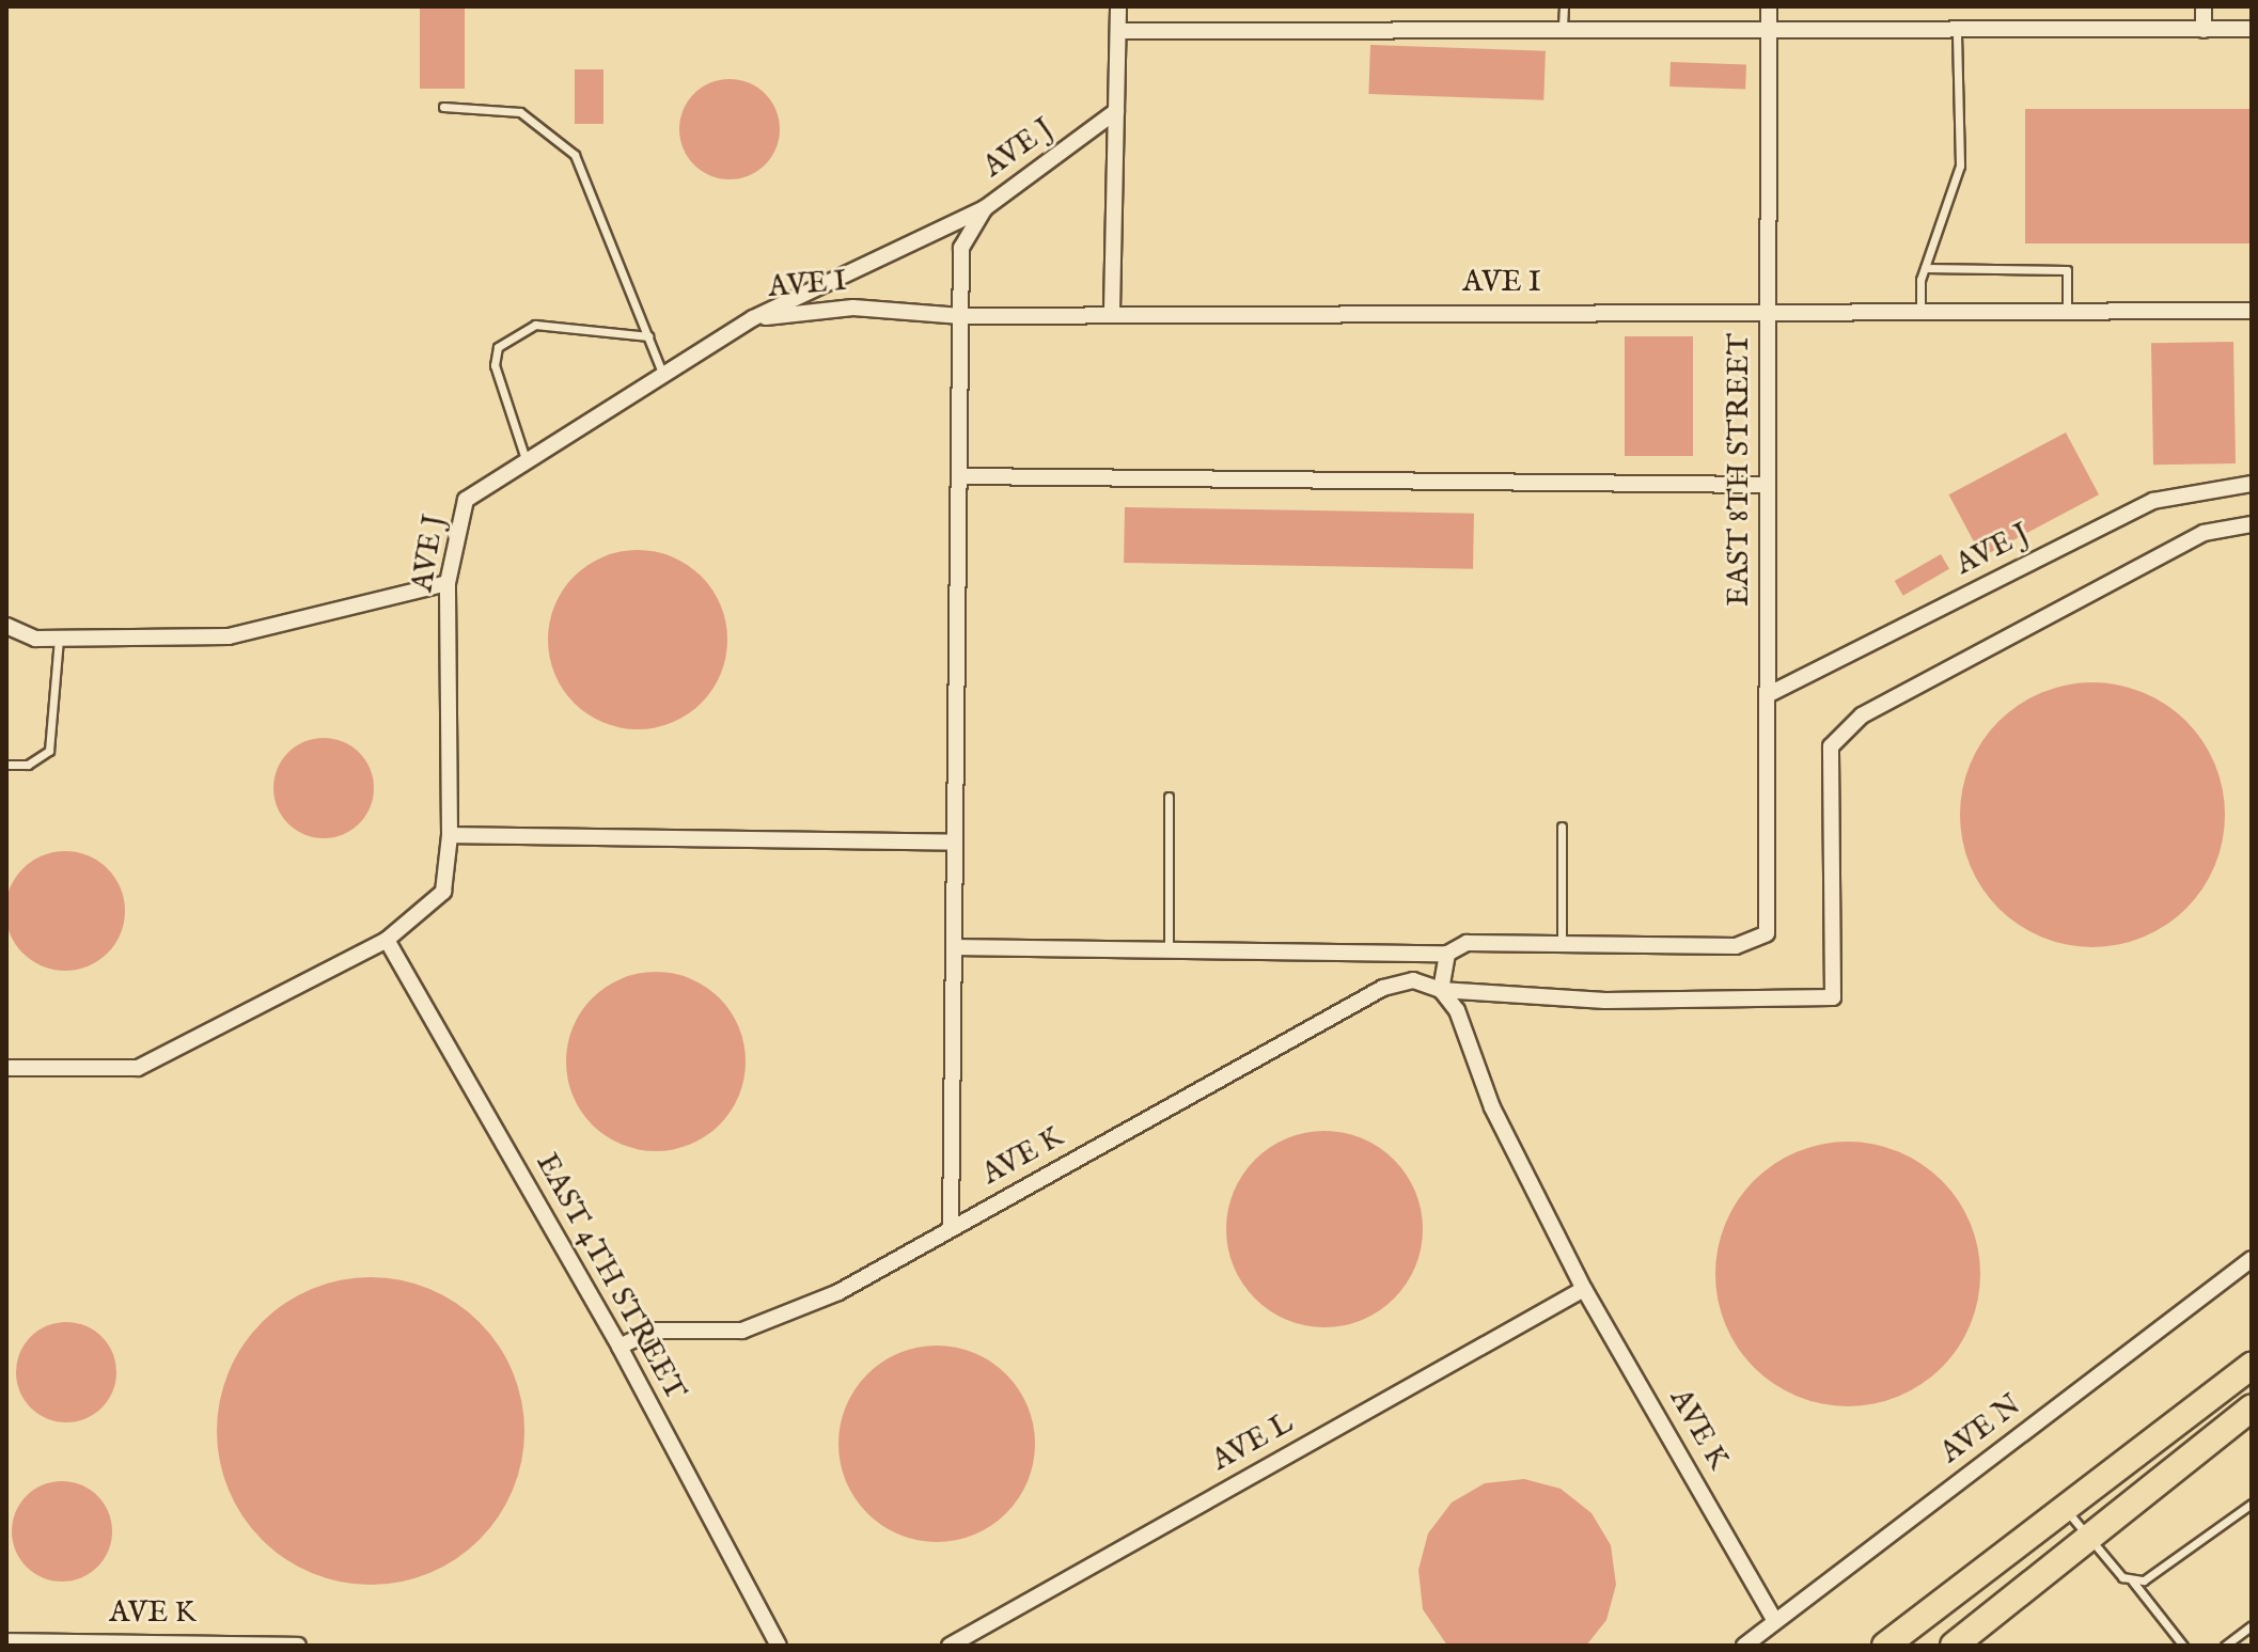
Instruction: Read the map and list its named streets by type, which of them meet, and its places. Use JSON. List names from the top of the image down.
{
  "streets": {
    "street": [
      "AVE J",
      "AVE I",
      "EAST 8TH STREET",
      "AVE K",
      "EAST 4TH STREET",
      "AVE N",
      "AVE L"
    ]
  },
  "crossings": [
    ["AVE J", "AVE I"],
    ["AVE J", "EAST 8TH STREET"],
    ["AVE J", "EAST 4TH STREET"],
    ["AVE I", "EAST 8TH STREET"],
    ["AVE K", "EAST 4TH STREET"],
    ["AVE K", "AVE N"],
    ["AVE K", "AVE L"]
  ]
}
